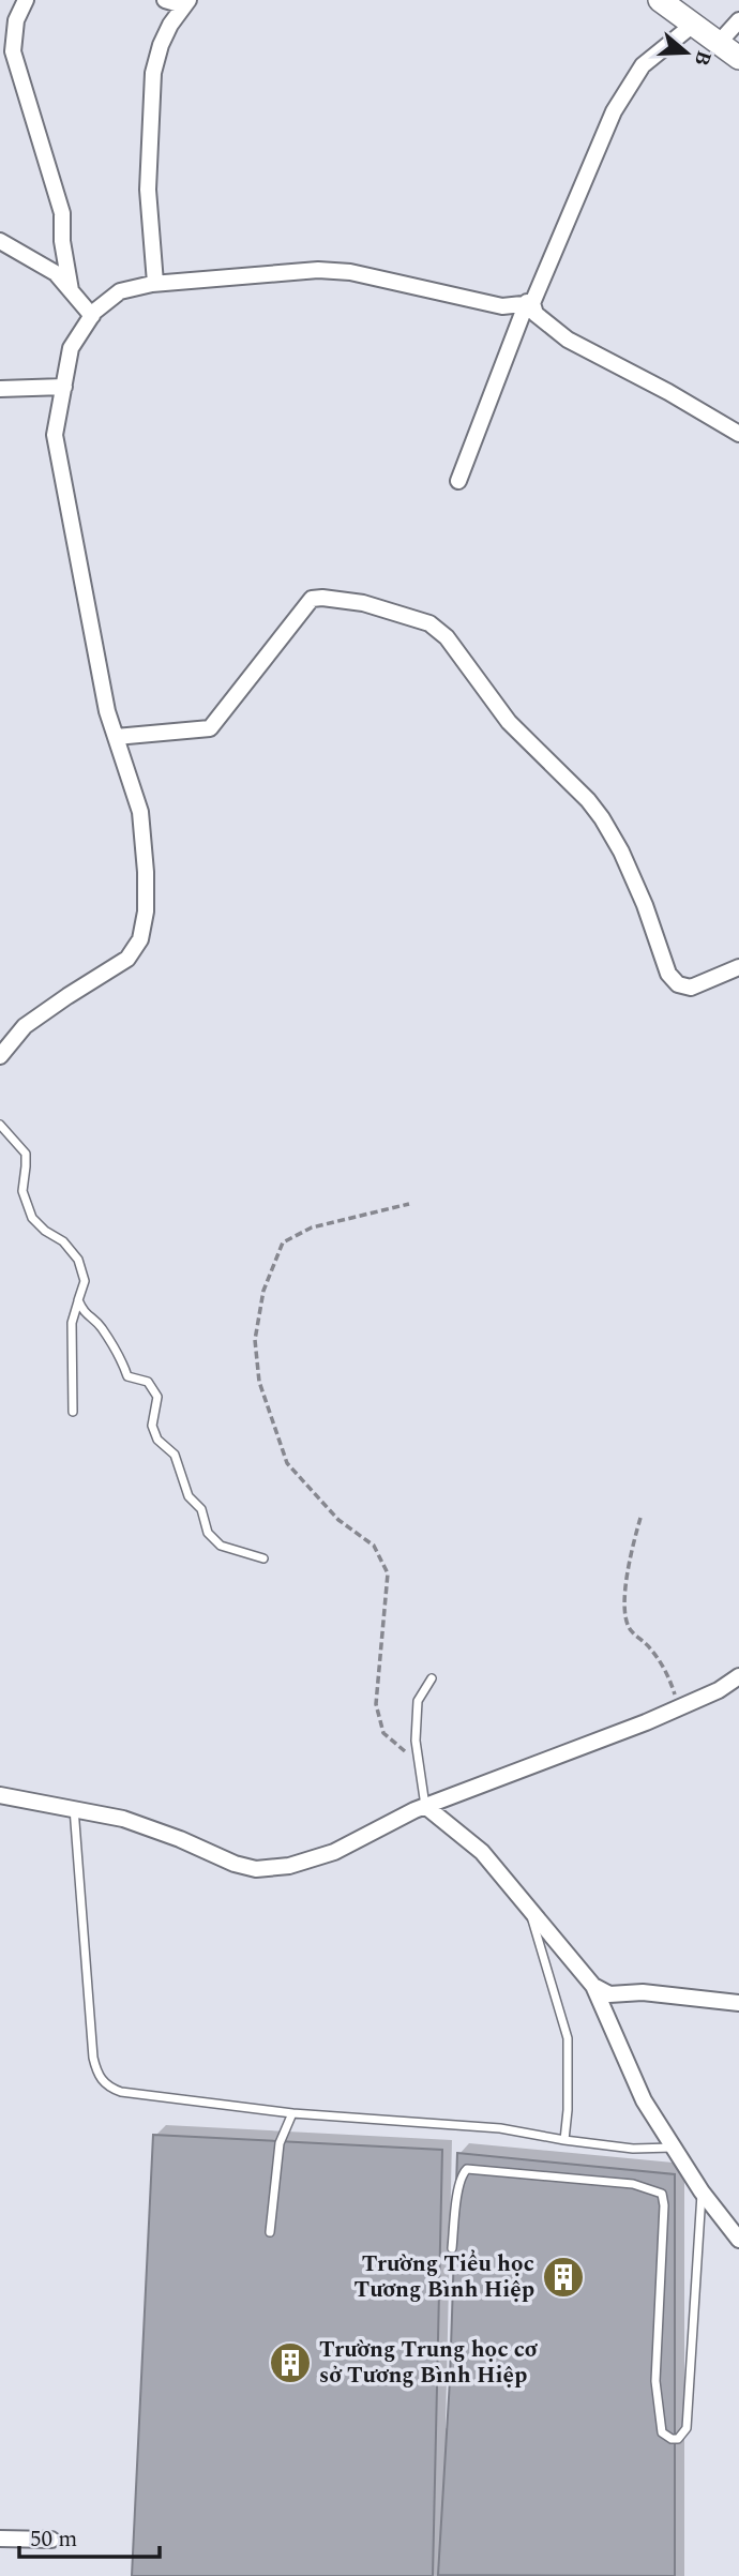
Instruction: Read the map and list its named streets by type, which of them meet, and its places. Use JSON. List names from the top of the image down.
{
  "places": {
    "building": ["Trường Tiểu học Tương Bình Hiệp", "Trường Trung học cơ sở Tương Bình Hiệp"]
  },
  "scale_bar": "50 m",
  "north": "right"
}
